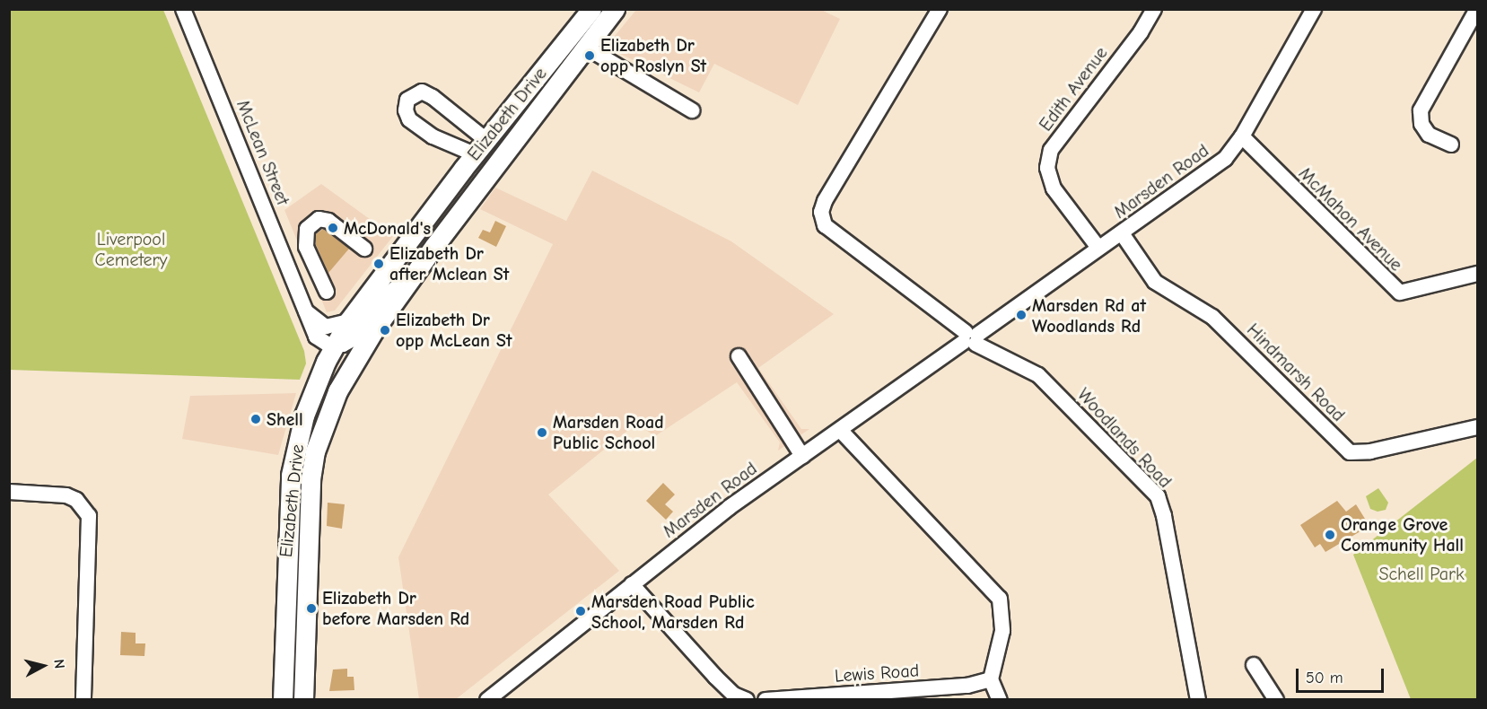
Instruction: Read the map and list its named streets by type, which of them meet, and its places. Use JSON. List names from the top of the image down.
{
  "streets": {
    "main road": ["Elizabeth Drive"],
    "street": [
      "Edith Avenue",
      "McLean Street",
      "Marsden Road",
      "McMahon Avenue",
      "Hindmarsh Road",
      "Woodlands Road",
      "Lewis Road"
    ]
  },
  "crossings": [
    ["Edith Avenue", "Marsden Road"],
    ["Elizabeth Drive", "McLean Street"],
    ["Marsden Road", "McMahon Avenue"],
    ["Marsden Road", "Hindmarsh Road"],
    ["Marsden Road", "Woodlands Road"]
  ],
  "parks": ["Liverpool Cemetery", "Schell Park"],
  "places": [
    "Elizabeth Dr opp Roslyn St",
    "McDonald's",
    "Elizabeth Dr after Mclean St",
    "Marsden Rd at Woodlands Rd",
    "Elizabeth Dr opp McLean St",
    "Shell",
    "Marsden Road Public School",
    "Orange Grove Community Hall",
    "Elizabeth Dr before Marsden Rd",
    "Marsden Road Public School, Marsden Rd"
  ],
  "scale_bar": "50 m",
  "north": "right"
}
